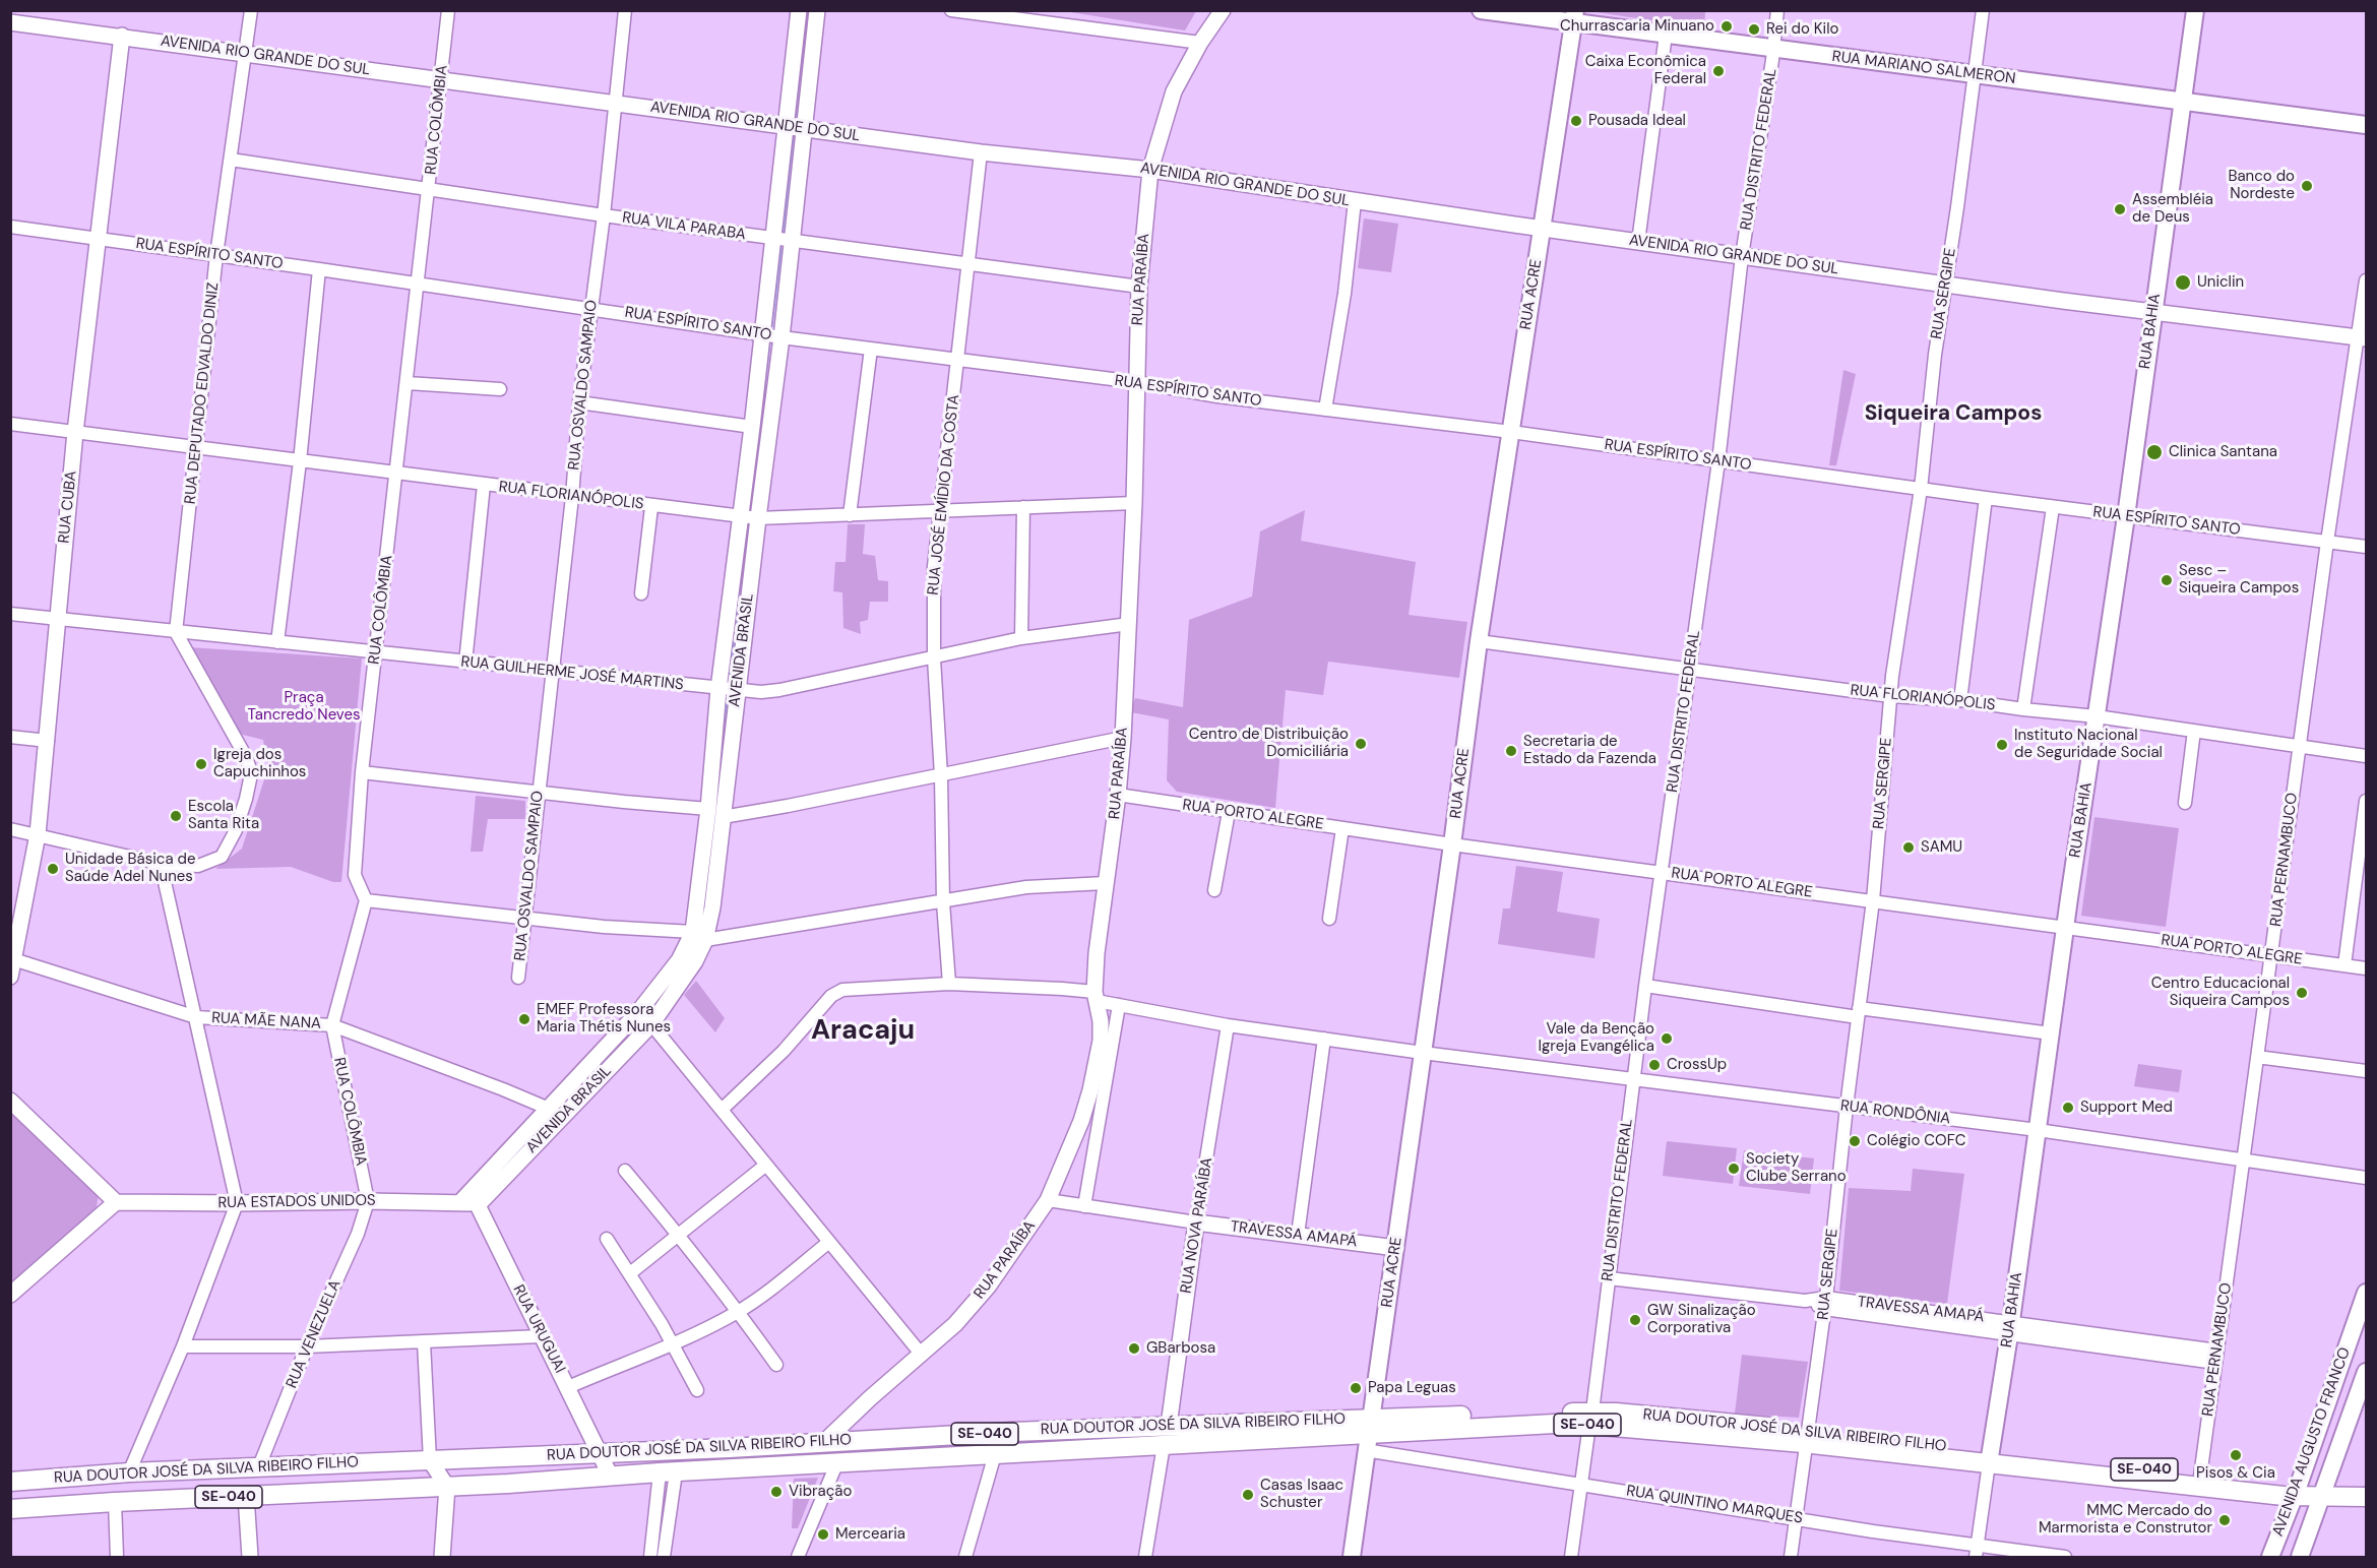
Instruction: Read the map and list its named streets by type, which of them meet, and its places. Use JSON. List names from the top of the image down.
{
  "streets": {
    "main road": [
      "RUA MARIANO SALMERON",
      "RUA ACRE",
      "RUA BAHIA",
      "RUA DOUTOR JOSÉ DA SILVA RIBEIRO FILHO",
      "SE-040",
      "AVENIDA AUGUSTO FRANCO"
    ],
    "street": [
      "AVENIDA RIO GRANDE DO SUL",
      "RUA COLÔMBIA",
      "RUA DISTRITO FEDERAL",
      "RUA VILA PARABA",
      "RUA ESPÍRITO SANTO",
      "RUA PARAÍBA",
      "RUA SERGIPE",
      "RUA OSVALDO SAMPAIO",
      "RUA DEPUTADO EDVALDO DINIZ",
      "RUA JOSÉ EMÍDIO DA COSTA",
      "RUA FLORIANÓPOLIS",
      "RUA CUBA",
      "AVENIDA BRASIL",
      "RUA GUILHERME JOSÉ MARTINS",
      "RUA PORTO ALEGRE",
      "RUA PERNAMBUCO",
      "RUA MÃE NANA",
      "RUA RONDÔNIA",
      "RUA ESTADOS UNIDOS",
      "RUA NOVA PARAÍBA",
      "TRAVESSA AMAPÁ",
      "RUA URUGUAI",
      "RUA VENEZUELA",
      "RUA QUINTINO MARQUES"
    ]
  },
  "crossings": [
    ["AVENIDA RIO GRANDE DO SUL", "RUA COLÔMBIA"],
    ["AVENIDA RIO GRANDE DO SUL", "RUA DISTRITO FEDERAL"],
    ["AVENIDA RIO GRANDE DO SUL", "RUA PARAÍBA"],
    ["AVENIDA RIO GRANDE DO SUL", "RUA SERGIPE"],
    ["AVENIDA RIO GRANDE DO SUL", "RUA ACRE"],
    ["AVENIDA RIO GRANDE DO SUL", "RUA BAHIA"],
    ["AVENIDA RIO GRANDE DO SUL", "RUA OSVALDO SAMPAIO"],
    ["AVENIDA RIO GRANDE DO SUL", "RUA DEPUTADO EDVALDO DINIZ"],
    ["AVENIDA RIO GRANDE DO SUL", "RUA JOSÉ EMÍDIO DA COSTA"],
    ["AVENIDA RIO GRANDE DO SUL", "RUA CUBA"],
    ["AVENIDA RIO GRANDE DO SUL", "AVENIDA BRASIL"],
    ["AVENIDA RIO GRANDE DO SUL", "RUA PERNAMBUCO"],
    ["RUA MARIANO SALMERON", "RUA DISTRITO FEDERAL"],
    ["RUA MARIANO SALMERON", "RUA SERGIPE"],
    ["RUA MARIANO SALMERON", "RUA ACRE"],
    ["RUA MARIANO SALMERON", "RUA BAHIA"],
    ["RUA COLÔMBIA", "RUA VILA PARABA"],
    ["RUA COLÔMBIA", "RUA ESPÍRITO SANTO"],
    ["RUA COLÔMBIA", "RUA FLORIANÓPOLIS"],
    ["RUA COLÔMBIA", "RUA GUILHERME JOSÉ MARTINS"],
    ["RUA COLÔMBIA", "RUA MÃE NANA"],
    ["RUA COLÔMBIA", "RUA ESTADOS UNIDOS"],
    ["RUA COLÔMBIA", "RUA VENEZUELA"],
    ["RUA DISTRITO FEDERAL", "RUA ESPÍRITO SANTO"],
    ["RUA DISTRITO FEDERAL", "RUA FLORIANÓPOLIS"],
    ["RUA DISTRITO FEDERAL", "RUA PORTO ALEGRE"],
    ["RUA DISTRITO FEDERAL", "RUA RONDÔNIA"],
    ["RUA DISTRITO FEDERAL", "TRAVESSA AMAPÁ"],
    ["RUA DISTRITO FEDERAL", "RUA DOUTOR JOSÉ DA SILVA RIBEIRO FILHO"],
    ["RUA DISTRITO FEDERAL", "RUA QUINTINO MARQUES"],
    ["RUA VILA PARABA", "RUA PARAÍBA"],
    ["RUA VILA PARABA", "RUA OSVALDO SAMPAIO"],
    ["RUA VILA PARABA", "RUA DEPUTADO EDVALDO DINIZ"],
    ["RUA VILA PARABA", "RUA JOSÉ EMÍDIO DA COSTA"],
    ["RUA VILA PARABA", "AVENIDA BRASIL"],
    ["RUA ESPÍRITO SANTO", "RUA PARAÍBA"],
    ["RUA ESPÍRITO SANTO", "RUA SERGIPE"],
    ["RUA ESPÍRITO SANTO", "RUA ACRE"],
    ["RUA ESPÍRITO SANTO", "RUA BAHIA"],
    ["RUA ESPÍRITO SANTO", "RUA OSVALDO SAMPAIO"],
    ["RUA ESPÍRITO SANTO", "RUA DEPUTADO EDVALDO DINIZ"],
    ["RUA ESPÍRITO SANTO", "RUA JOSÉ EMÍDIO DA COSTA"],
    ["RUA ESPÍRITO SANTO", "RUA CUBA"],
    ["RUA ESPÍRITO SANTO", "AVENIDA BRASIL"],
    ["RUA ESPÍRITO SANTO", "RUA PERNAMBUCO"],
    ["RUA PARAÍBA", "RUA FLORIANÓPOLIS"],
    ["RUA PARAÍBA", "RUA GUILHERME JOSÉ MARTINS"],
    ["RUA PARAÍBA", "RUA PORTO ALEGRE"],
    ["RUA PARAÍBA", "RUA RONDÔNIA"],
    ["RUA PARAÍBA", "TRAVESSA AMAPÁ"],
    ["RUA PARAÍBA", "RUA DOUTOR JOSÉ DA SILVA RIBEIRO FILHO"],
    ["RUA SERGIPE", "RUA FLORIANÓPOLIS"],
    ["RUA SERGIPE", "RUA PORTO ALEGRE"],
    ["RUA SERGIPE", "RUA RONDÔNIA"],
    ["RUA SERGIPE", "TRAVESSA AMAPÁ"],
    ["RUA SERGIPE", "RUA DOUTOR JOSÉ DA SILVA RIBEIRO FILHO"],
    ["RUA SERGIPE", "RUA QUINTINO MARQUES"],
    ["RUA ACRE", "RUA FLORIANÓPOLIS"],
    ["RUA ACRE", "RUA PORTO ALEGRE"],
    ["RUA ACRE", "RUA RONDÔNIA"],
    ["RUA ACRE", "TRAVESSA AMAPÁ"],
    ["RUA ACRE", "RUA DOUTOR JOSÉ DA SILVA RIBEIRO FILHO"],
    ["RUA ACRE", "RUA QUINTINO MARQUES"],
    ["RUA BAHIA", "RUA FLORIANÓPOLIS"],
    ["RUA BAHIA", "RUA PORTO ALEGRE"],
    ["RUA BAHIA", "RUA RONDÔNIA"],
    ["RUA BAHIA", "TRAVESSA AMAPÁ"],
    ["RUA BAHIA", "RUA DOUTOR JOSÉ DA SILVA RIBEIRO FILHO"],
    ["RUA BAHIA", "RUA QUINTINO MARQUES"],
    ["RUA OSVALDO SAMPAIO", "RUA FLORIANÓPOLIS"],
    ["RUA OSVALDO SAMPAIO", "RUA GUILHERME JOSÉ MARTINS"],
    ["RUA DEPUTADO EDVALDO DINIZ", "RUA FLORIANÓPOLIS"],
    ["RUA DEPUTADO EDVALDO DINIZ", "RUA GUILHERME JOSÉ MARTINS"],
    ["RUA JOSÉ EMÍDIO DA COSTA", "RUA FLORIANÓPOLIS"],
    ["RUA JOSÉ EMÍDIO DA COSTA", "RUA GUILHERME JOSÉ MARTINS"],
    ["RUA JOSÉ EMÍDIO DA COSTA", "RUA RONDÔNIA"],
    ["RUA FLORIANÓPOLIS", "RUA CUBA"],
    ["RUA FLORIANÓPOLIS", "AVENIDA BRASIL"],
    ["RUA FLORIANÓPOLIS", "RUA PERNAMBUCO"],
    ["RUA CUBA", "RUA GUILHERME JOSÉ MARTINS"],
    ["RUA CUBA", "RUA MÃE NANA"],
    ["AVENIDA BRASIL", "RUA GUILHERME JOSÉ MARTINS"],
    ["AVENIDA BRASIL", "RUA MÃE NANA"],
    ["AVENIDA BRASIL", "RUA ESTADOS UNIDOS"],
    ["AVENIDA BRASIL", "RUA URUGUAI"],
    ["RUA PORTO ALEGRE", "RUA PERNAMBUCO"],
    ["RUA PERNAMBUCO", "RUA RONDÔNIA"],
    ["RUA PERNAMBUCO", "TRAVESSA AMAPÁ"],
    ["RUA PERNAMBUCO", "RUA DOUTOR JOSÉ DA SILVA RIBEIRO FILHO"],
    ["RUA RONDÔNIA", "RUA NOVA PARAÍBA"],
    ["RUA ESTADOS UNIDOS", "RUA URUGUAI"],
    ["RUA ESTADOS UNIDOS", "RUA VENEZUELA"],
    ["RUA NOVA PARAÍBA", "TRAVESSA AMAPÁ"],
    ["RUA NOVA PARAÍBA", "RUA DOUTOR JOSÉ DA SILVA RIBEIRO FILHO"],
    ["RUA URUGUAI", "RUA DOUTOR JOSÉ DA SILVA RIBEIRO FILHO"],
    ["RUA VENEZUELA", "RUA DOUTOR JOSÉ DA SILVA RIBEIRO FILHO"],
    ["RUA DOUTOR JOSÉ DA SILVA RIBEIRO FILHO", "SE-040"],
    ["RUA DOUTOR JOSÉ DA SILVA RIBEIRO FILHO", "AVENIDA AUGUSTO FRANCO"],
    ["RUA DOUTOR JOSÉ DA SILVA RIBEIRO FILHO", "RUA QUINTINO MARQUES"],
    ["SE-040", "AVENIDA AUGUSTO FRANCO"]
  ],
  "districts": ["Siqueira Campos", "Aracaju"],
  "parks": ["Praça Tancredo Neves"],
  "places": [
    "Churrascaria Minuano",
    "Rei do Kilo",
    "Caixa Econômica Federal",
    "Pousada Ideal",
    "Banco do Nordeste",
    "Assembléia de Deus",
    "Uniclin",
    "Clinica Santana",
    "Sesc – Siqueira Campos",
    "Centro de Distribuição Domiciliária",
    "Instituto Nacional de Seguridade Social",
    "Secretaria de Estado da Fazenda",
    "Igreja dos Capuchinhos",
    "Escola Santa Rita",
    "SAMU",
    "Unidade Básica de Saúde Adel Nunes",
    "Centro Educacional Siqueira Campos",
    "EMEF Professora Maria Thétis Nunes",
    "Vale da Benção Igreja Evangélica",
    "CrossUp",
    "Support Med",
    "Colégio COFC",
    "Society Clube Serrano",
    "GW Sinalização Corporativa",
    "GBarbosa",
    "Papa Leguas",
    "Pisos & Cia",
    "Vibração",
    "Casas Isaac Schuster",
    "MMC Mercado do Marmorista e Construtor",
    "Mercearia"
  ]
}
